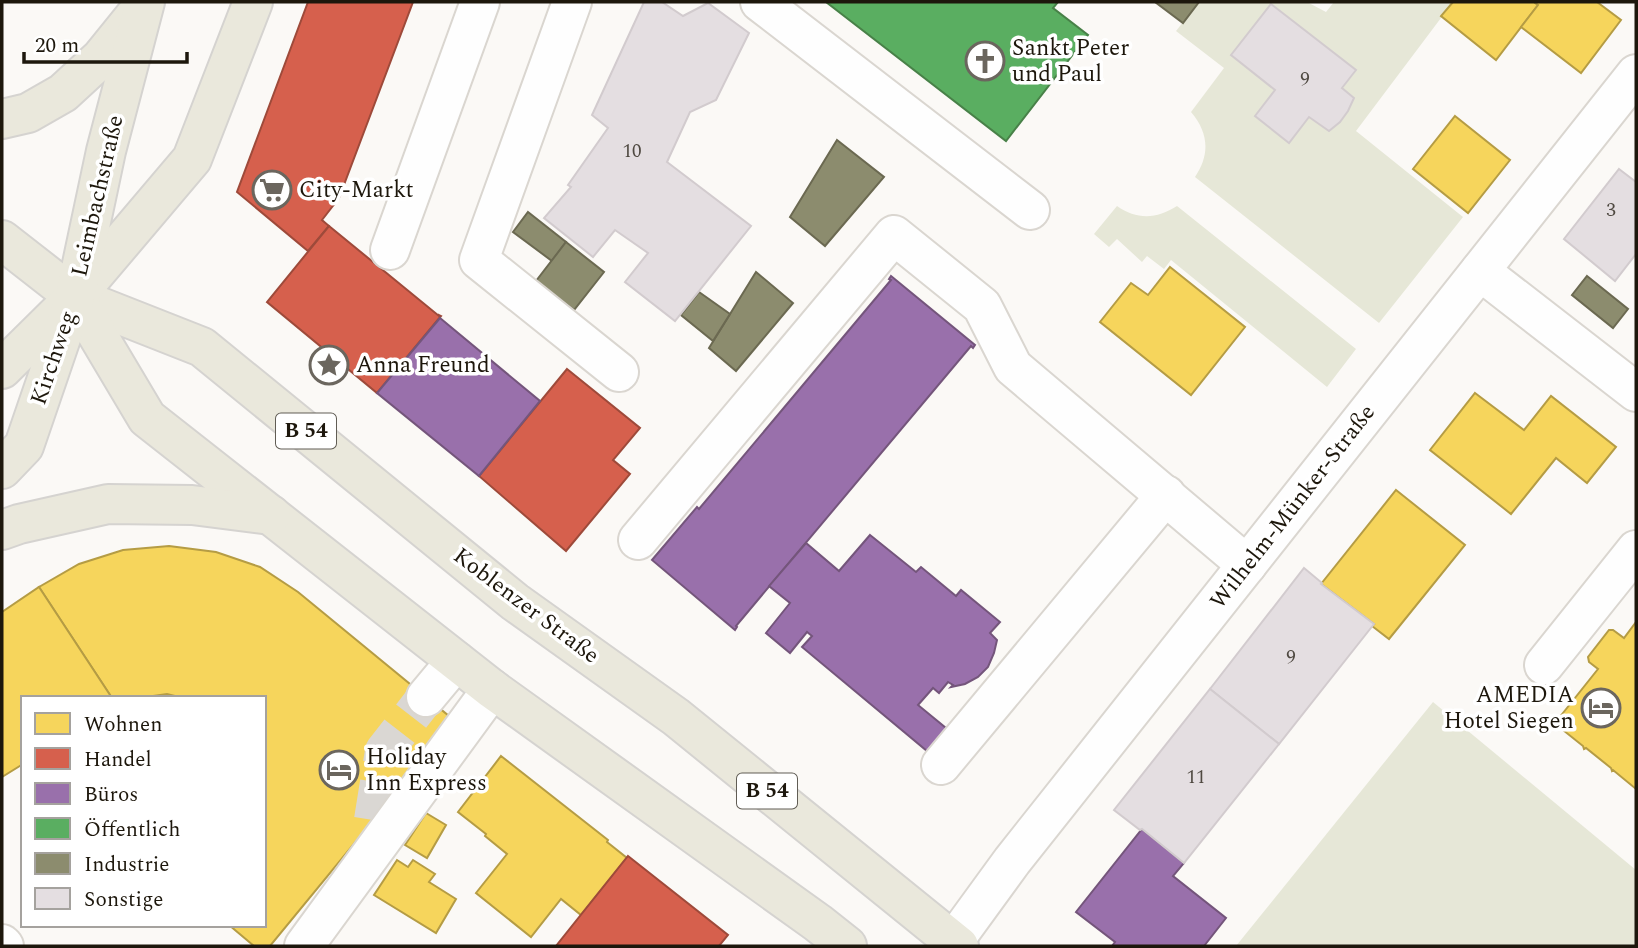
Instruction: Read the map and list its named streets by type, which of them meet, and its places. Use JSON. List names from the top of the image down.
{
  "streets": {
    "main road": [
      "Leimbachstraße",
      "Kirchweg",
      "B 54",
      "Koblenzer Straße"
    ],
    "street": ["Wilhelm-Münker-Straße"]
  },
  "crossings": [
    ["Leimbachstraße", "Kirchweg"],
    ["Leimbachstraße", "Koblenzer Straße"],
    ["Kirchweg", "Koblenzer Straße"],
    ["Wilhelm-Münker-Straße", "Koblenzer Straße"]
  ],
  "places": {
    "church": ["Sankt Peter und Paul"],
    "supermarket": ["City-Markt"],
    "place": ["Anna Freund"],
    "hotel": ["AMEDIA Hotel Siegen", "Holiday Inn Express"]
  },
  "house_numbers": [
    "9",
    "10",
    "3",
    "9",
    "11"
  ],
  "legend": [
    "Wohnen",
    "Handel",
    "Büros",
    "Öffentlich",
    "Industrie",
    "Sonstige"
  ],
  "scale_bar": "20 m"
}
